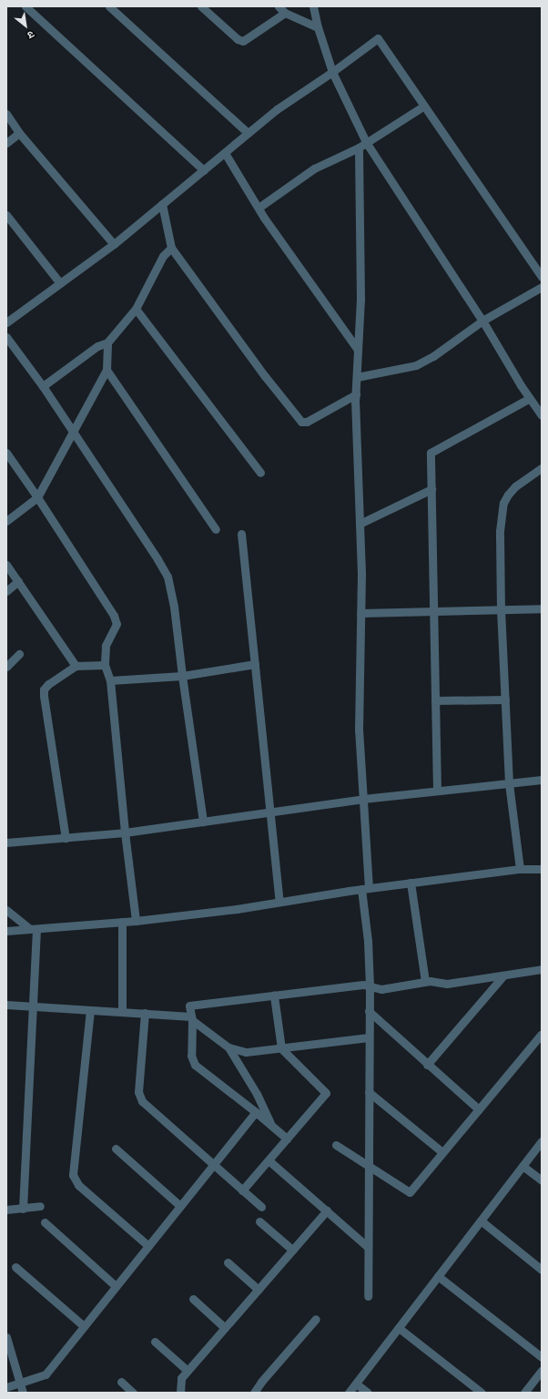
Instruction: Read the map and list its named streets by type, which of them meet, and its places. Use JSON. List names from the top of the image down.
{
  "north": "bottom right"
}
